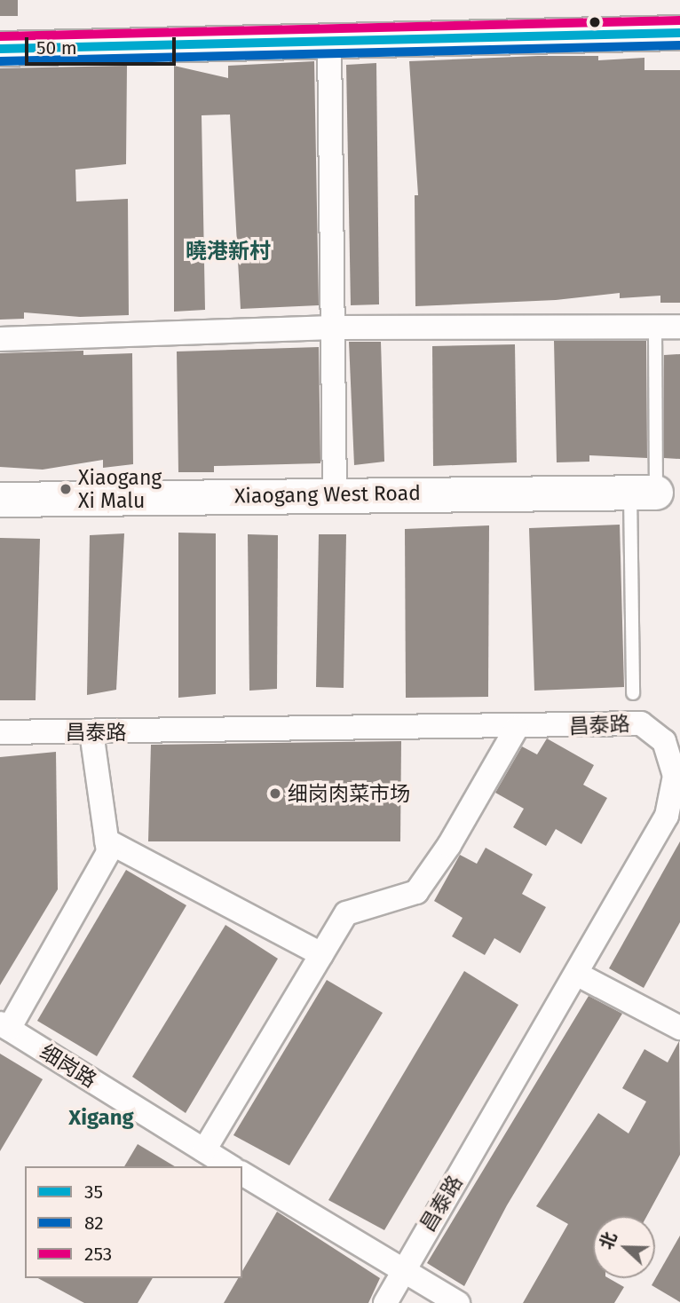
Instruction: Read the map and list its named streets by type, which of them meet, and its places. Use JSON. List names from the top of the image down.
{
  "streets": {
    "street": ["Xiaogang West Road", "昌泰路", "细岗路"]
  },
  "districts": ["曉港新村", "Xigang"],
  "places": ["Xiaogang Xi Malu", "细岗肉菜市场"],
  "lines": ["transit line 253", "transit line 35", "transit line 82"],
  "legend": ["35", "82", "253"],
  "scale_bar": "50 m",
  "north": "left"
}
